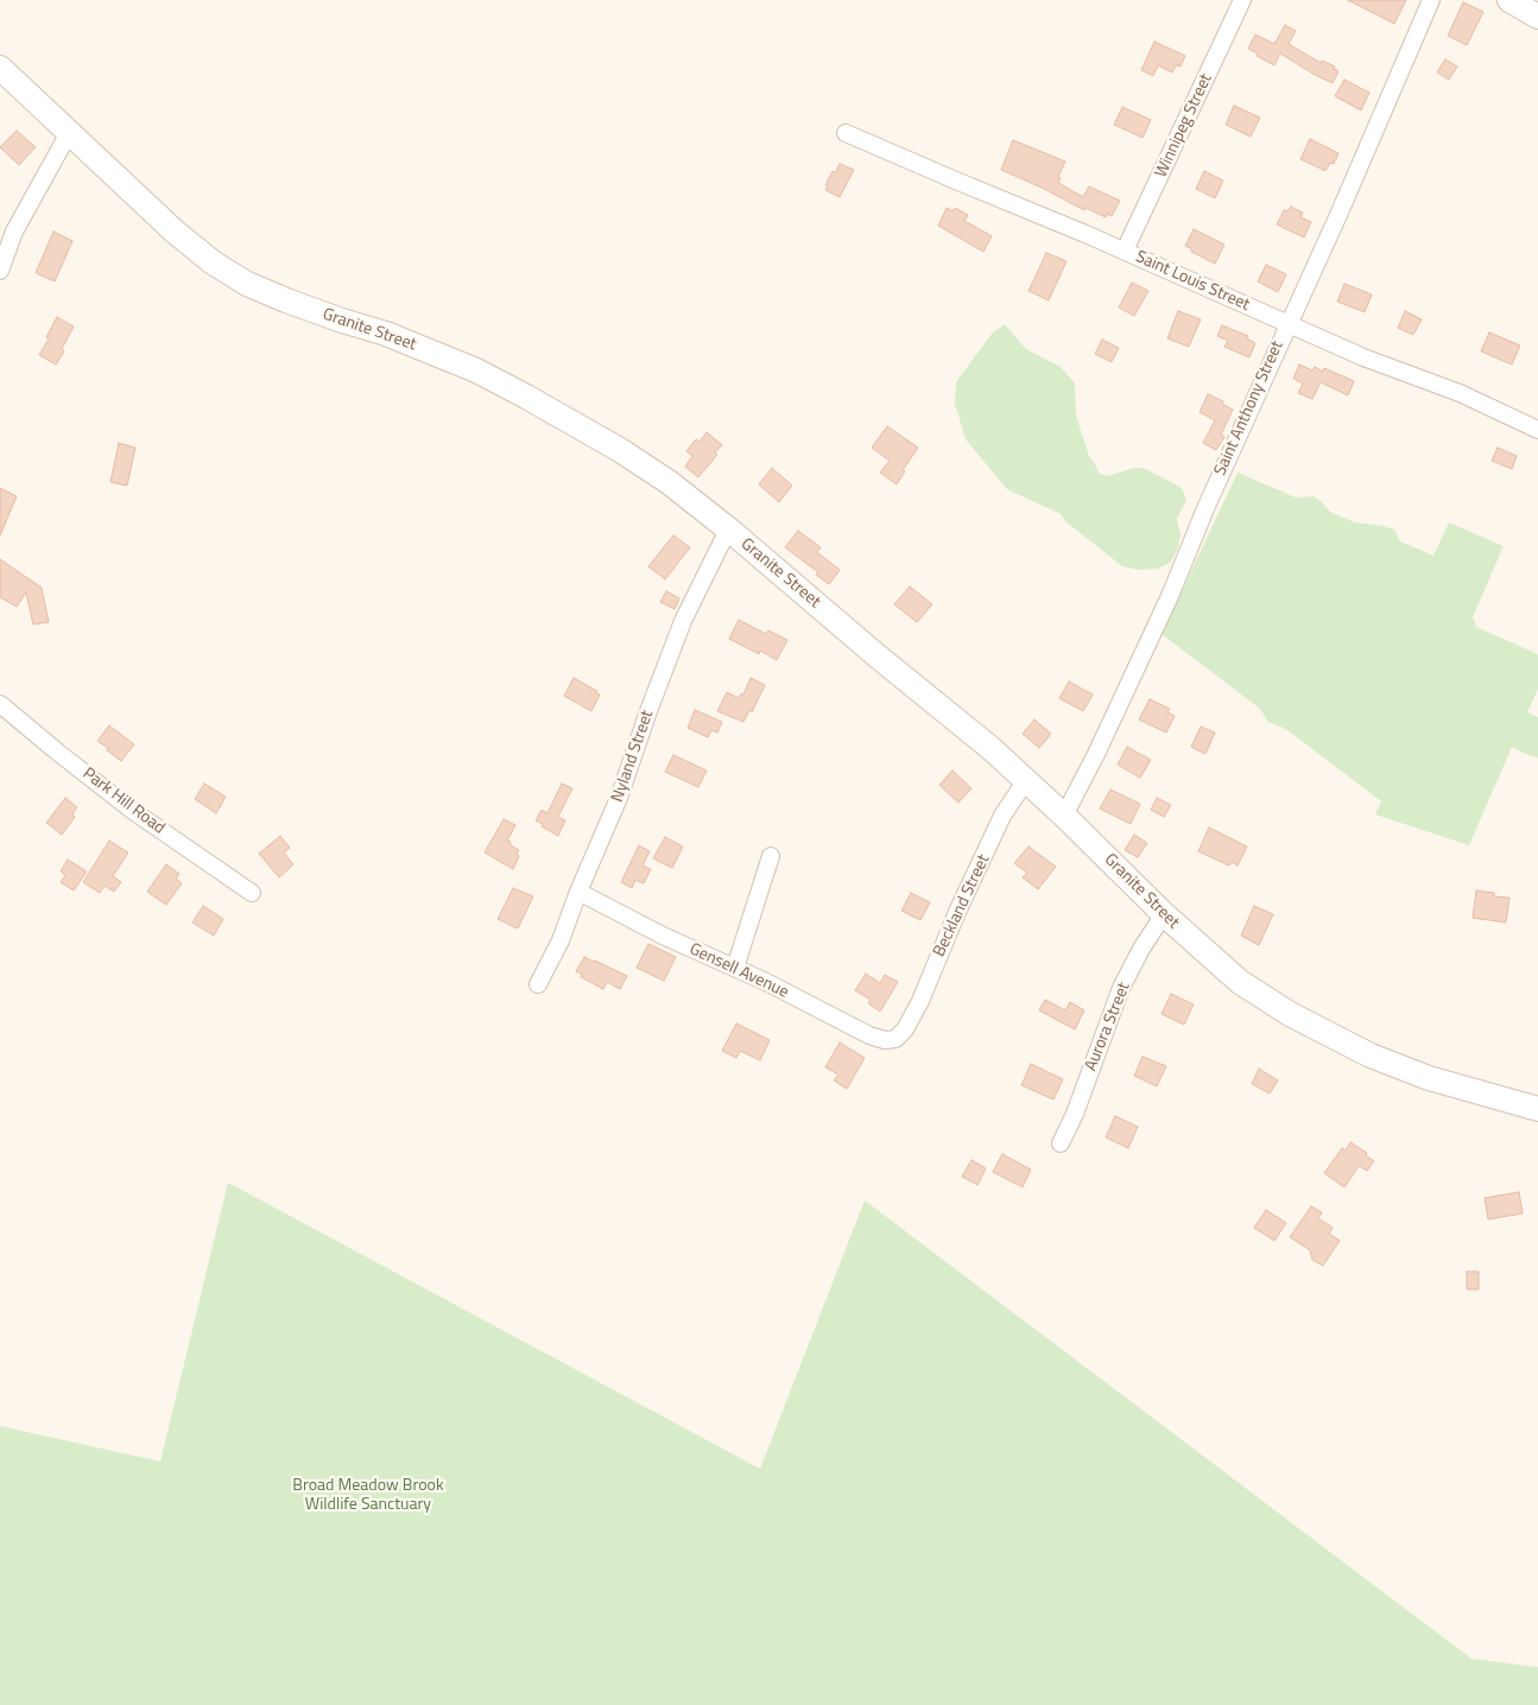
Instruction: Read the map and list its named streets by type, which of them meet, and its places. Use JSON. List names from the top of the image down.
{
  "streets": {
    "street": [
      "Winnipeg Street",
      "Saint Louis Street",
      "Granite Street",
      "Saint Anthony Street",
      "Nyland Street",
      "Park Hill Road",
      "Beckland Street",
      "Gensell Avenue",
      "Aurora Street"
    ]
  },
  "crossings": [
    ["Winnipeg Street", "Saint Louis Street"],
    ["Saint Louis Street", "Saint Anthony Street"],
    ["Granite Street", "Saint Anthony Street"],
    ["Granite Street", "Nyland Street"],
    ["Granite Street", "Beckland Street"],
    ["Granite Street", "Aurora Street"],
    ["Nyland Street", "Gensell Avenue"],
    ["Beckland Street", "Gensell Avenue"]
  ],
  "parks": ["Broad Meadow Brook Wildlife Sanctuary"]
}
